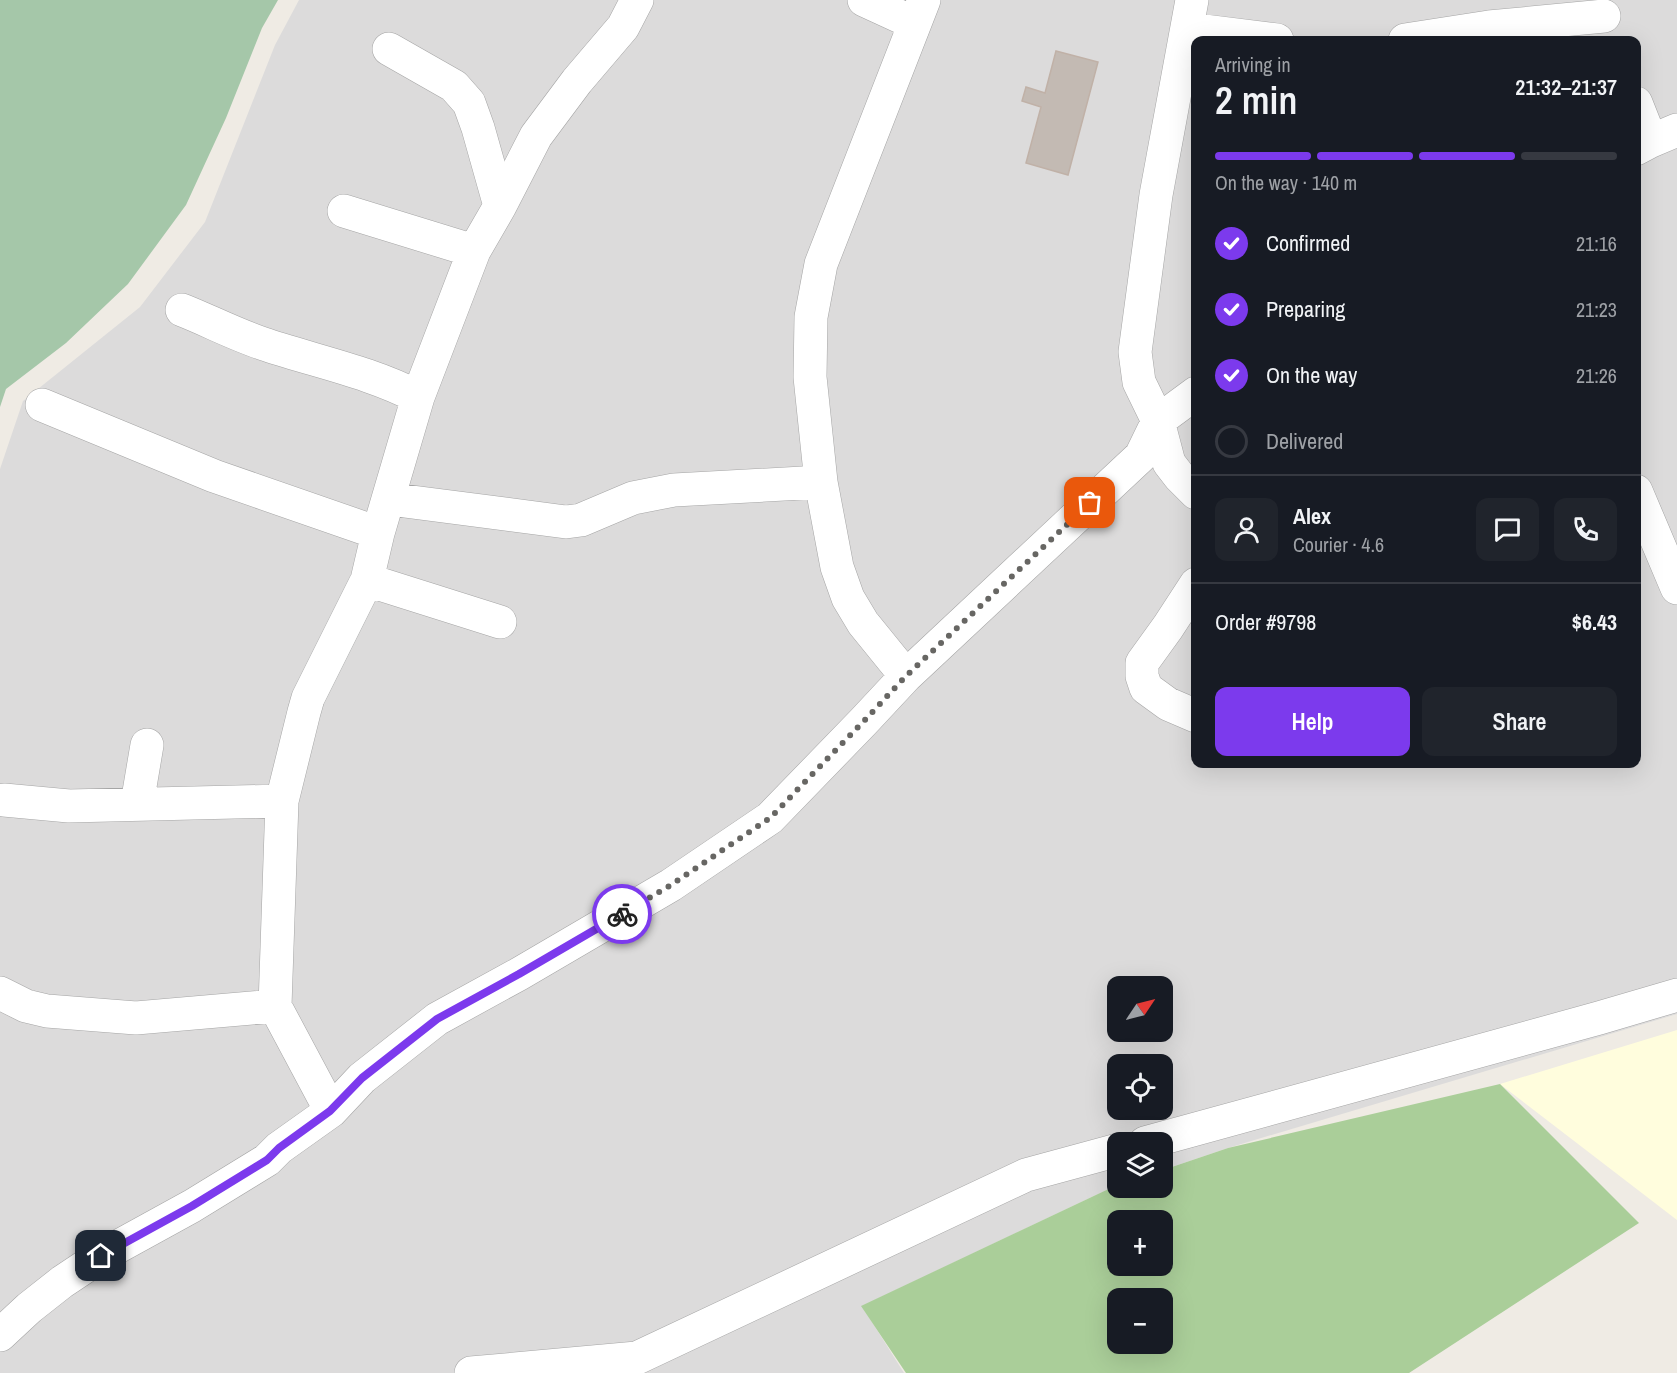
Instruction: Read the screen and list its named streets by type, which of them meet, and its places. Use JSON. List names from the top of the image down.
{
  "north": "top right",
  "page": {
    "heading": ["2 min", "Arriving in", "21:32–21:37"],
    "panel": [
      "Alex",
      "Courier · 4.6",
      "Order #9798",
      "$6.43"
    ],
    "bar": "On the way · 140 m",
    "list": [
      ["Confirmed", "21:16"],
      ["Preparing", "21:23"],
      ["On the way", "21:26"],
      "Delivered"
    ],
    "buttons": ["Help", "Share"],
    "map_buttons": ["+", "−"]
  }
}
